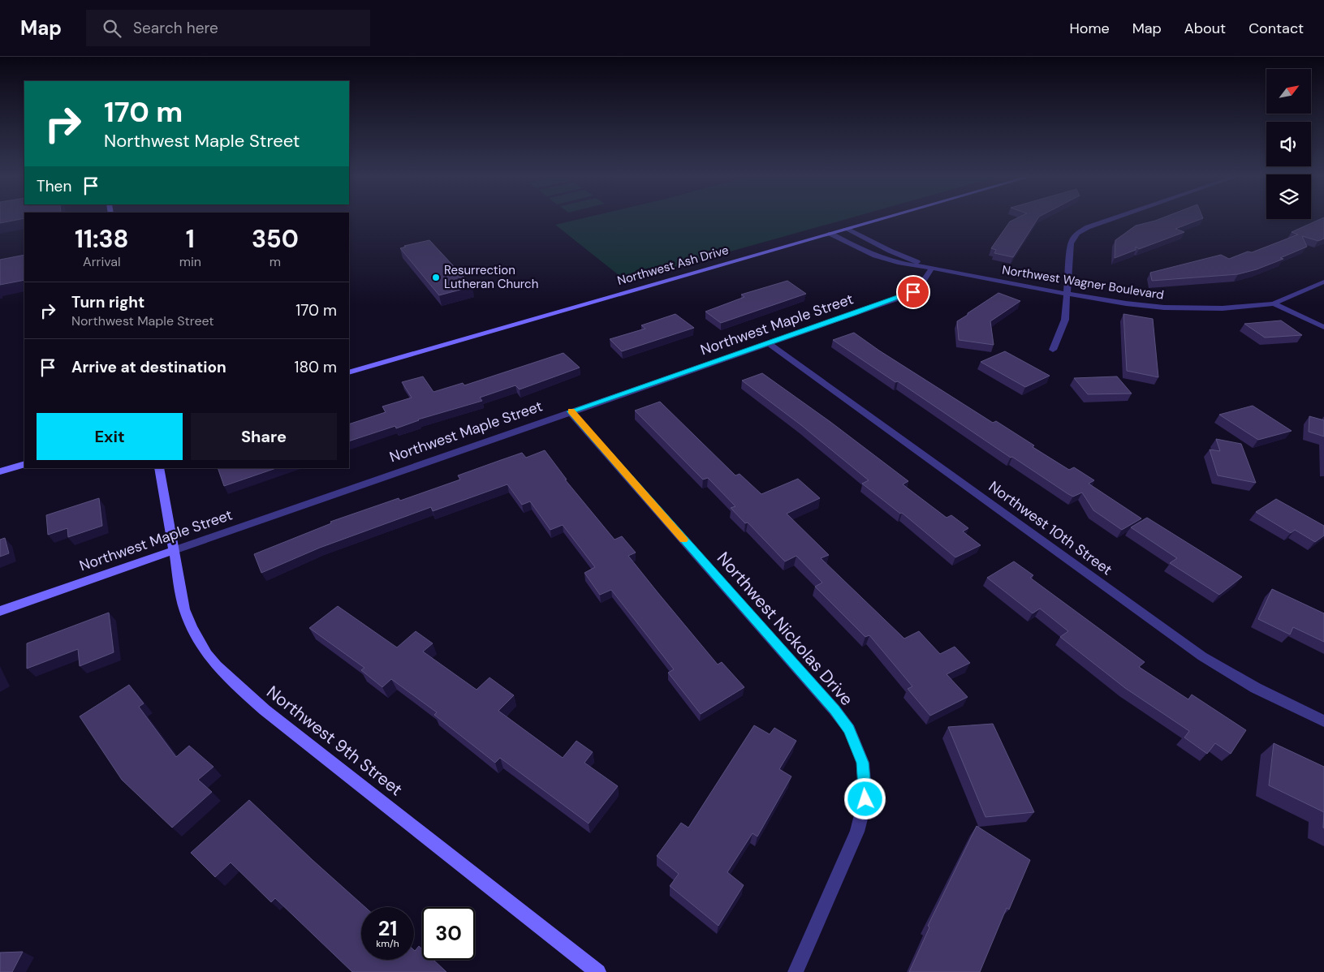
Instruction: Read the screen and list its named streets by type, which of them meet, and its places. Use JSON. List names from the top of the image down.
{
  "streets": {
    "street": [
      "Northwest Ash Drive",
      "Northwest Wagner Boulevard",
      "Northwest Maple Street",
      "Northwest 10th Street",
      "Northwest Nickolas Drive",
      "Northwest 9th Street"
    ]
  },
  "crossings": [
    ["Northwest Ash Drive", "Northwest Wagner Boulevard"],
    ["Northwest Wagner Boulevard", "Northwest Maple Street"],
    ["Northwest Maple Street", "Northwest 10th Street"],
    ["Northwest Maple Street", "Northwest Nickolas Drive"],
    ["Northwest Maple Street", "Northwest 9th Street"]
  ],
  "places": ["Resurrection Lutheran Church"],
  "north": "top right",
  "page": {
    "header": "Map",
    "search": "Search here",
    "nav": [
      "Home",
      "Map",
      "About",
      "Contact"
    ],
    "turn": ["170 m", "Northwest Maple Street"],
    "then": "Then",
    "eta": [
      "11:38",
      "Arrival",
      "1",
      "min",
      "350",
      "m"
    ],
    "list": [
      {
        "name": "Turn right",
        "note": "Northwest Maple Street",
        "value": "170 m"
      },
      {
        "name": "Arrive at destination",
        "value": "180 m"
      }
    ],
    "buttons": ["Exit", "Share"],
    "speed": "21 km/h",
    "limit": "30"
  }
}
